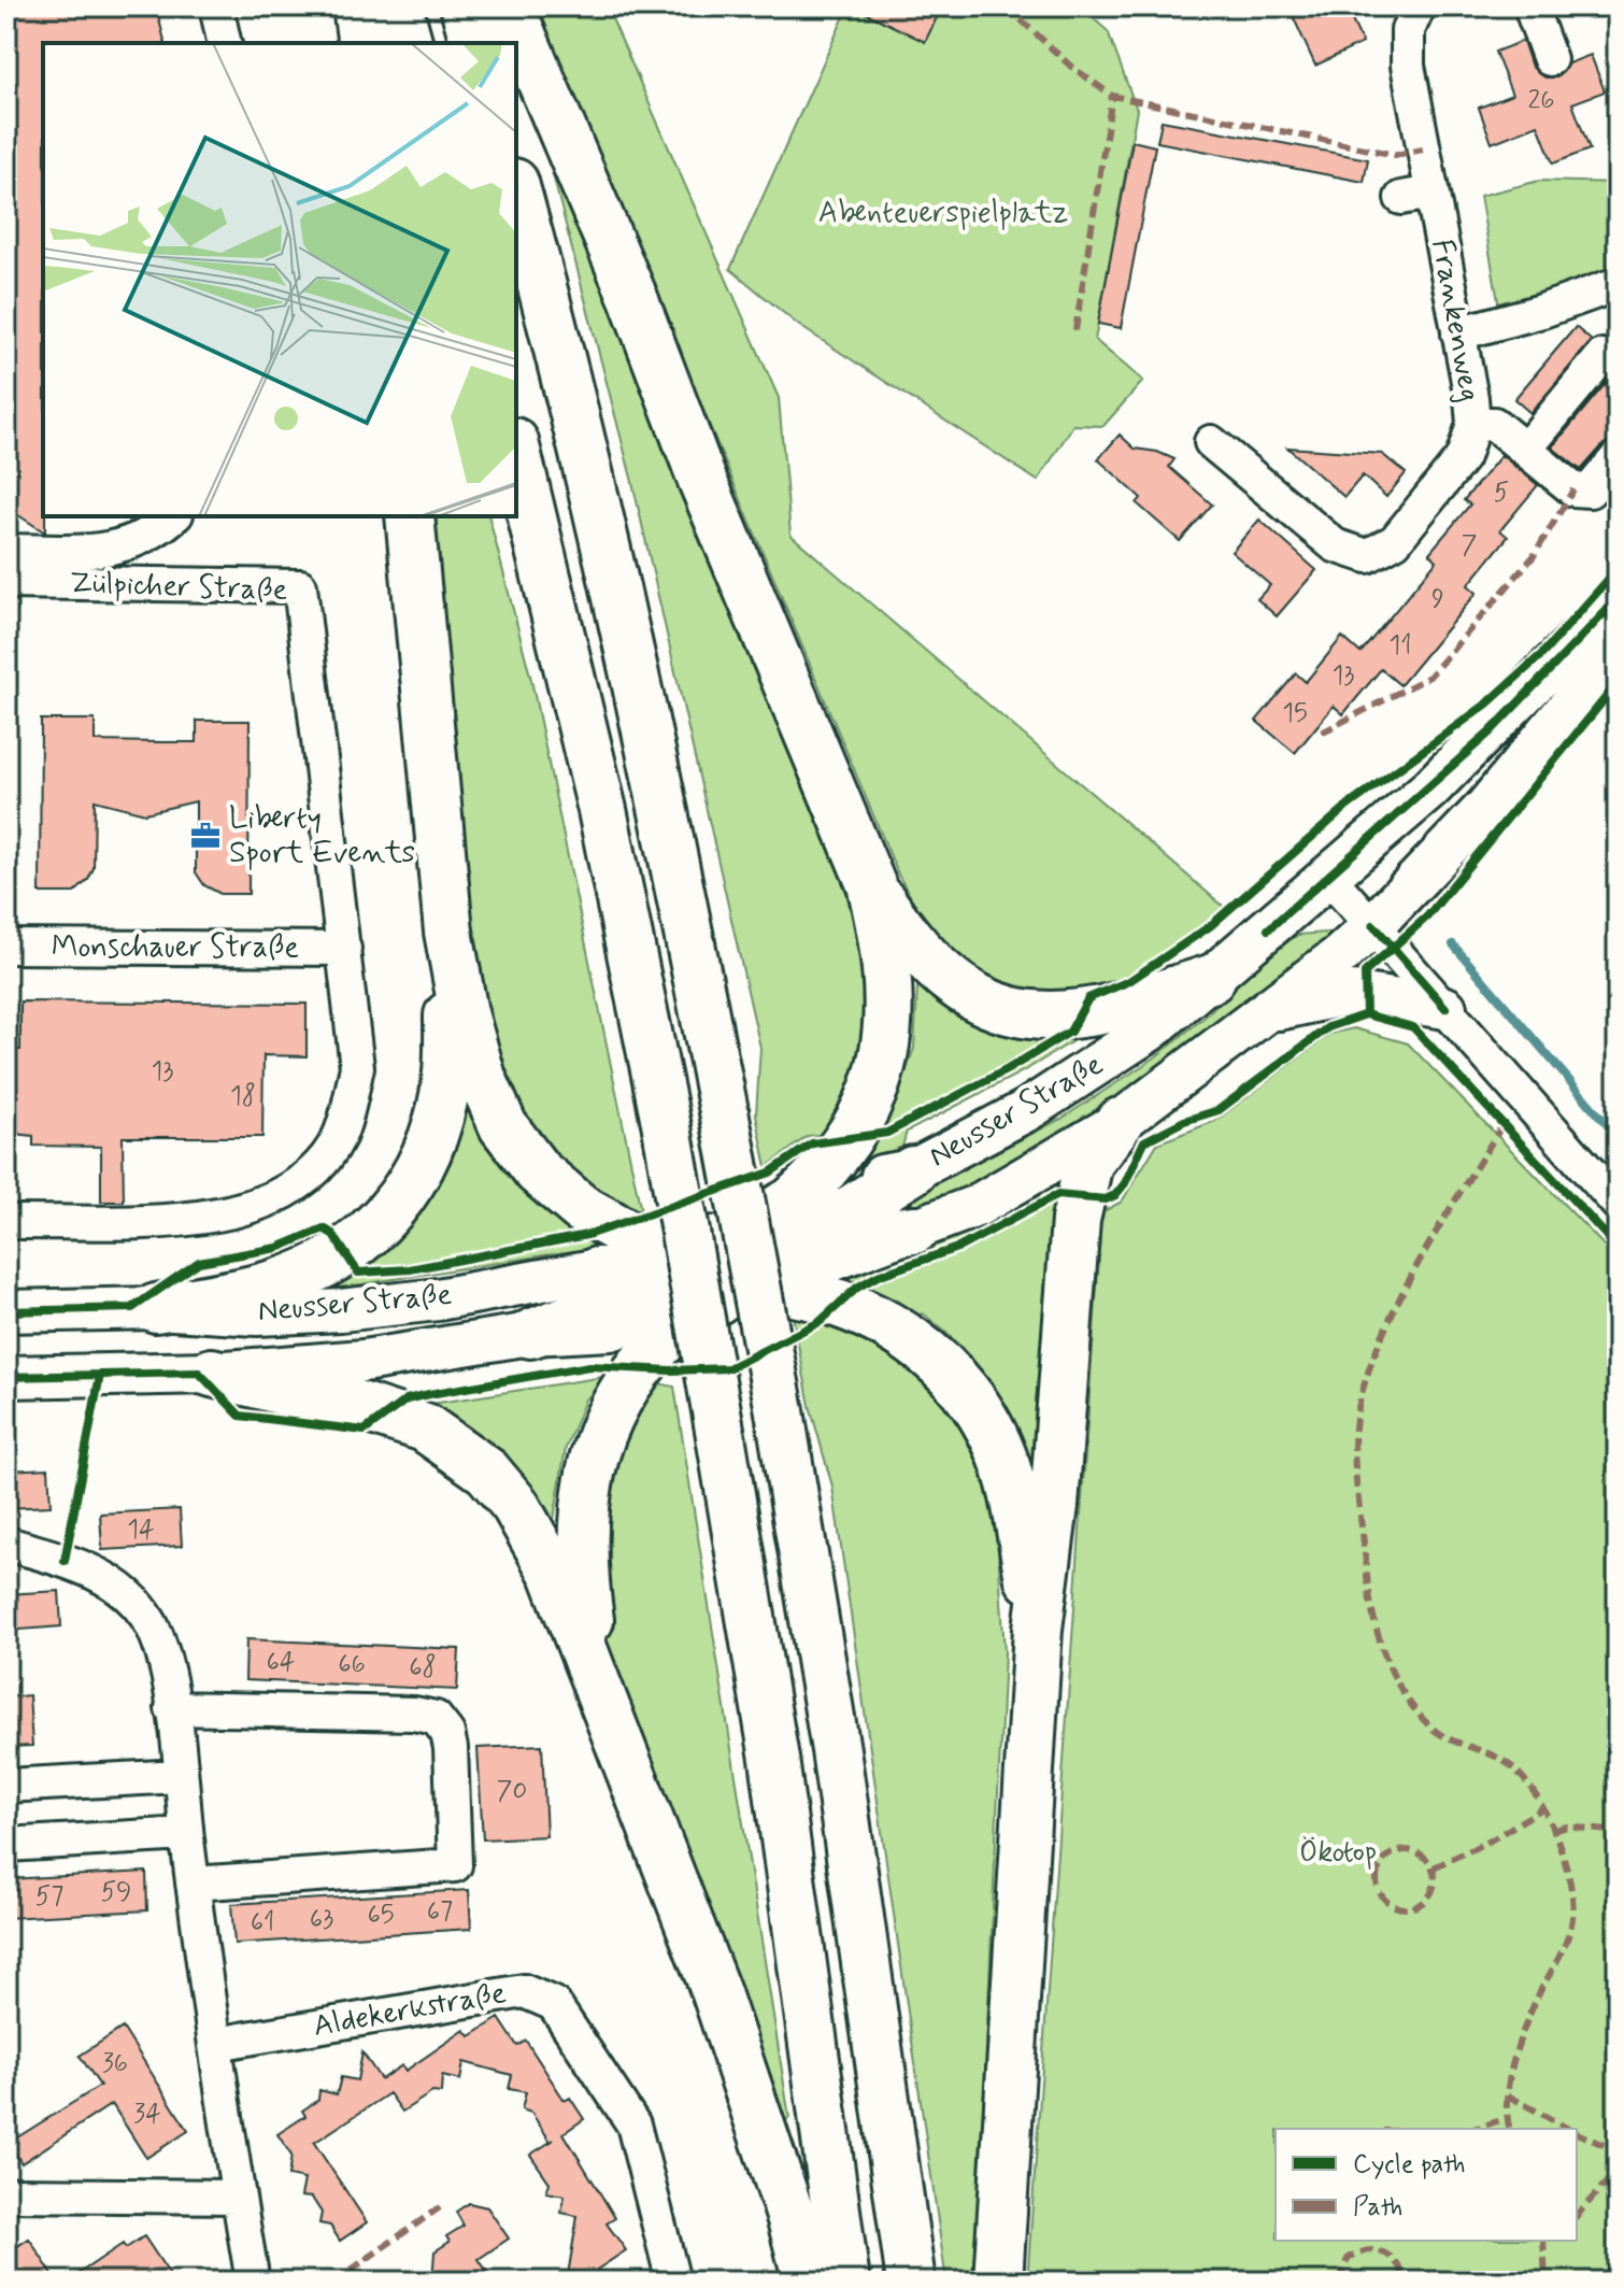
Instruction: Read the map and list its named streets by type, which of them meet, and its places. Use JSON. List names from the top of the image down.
{
  "streets": {
    "main road": ["Neusser Straße"],
    "street": [
      "Frankenweg",
      "Zülpicher Straße",
      "Monschauer Straße",
      "Aldekerkstraße"
    ]
  },
  "crossings": [
    ["Zülpicher Straße", "Monschauer Straße"]
  ],
  "parks": ["Abenteuerspielplatz", "Ökotop"],
  "places": {
    "office": ["Liberty Sport Events"]
  },
  "house_numbers": [
    "26",
    "5",
    "7",
    "9",
    "11",
    "13",
    "15",
    "13",
    "18",
    "14",
    "64",
    "66",
    "68",
    "70",
    "59",
    "57",
    "67",
    "65",
    "63",
    "61",
    "36",
    "34"
  ],
  "legend": ["Cycle path", "Path"]
}
